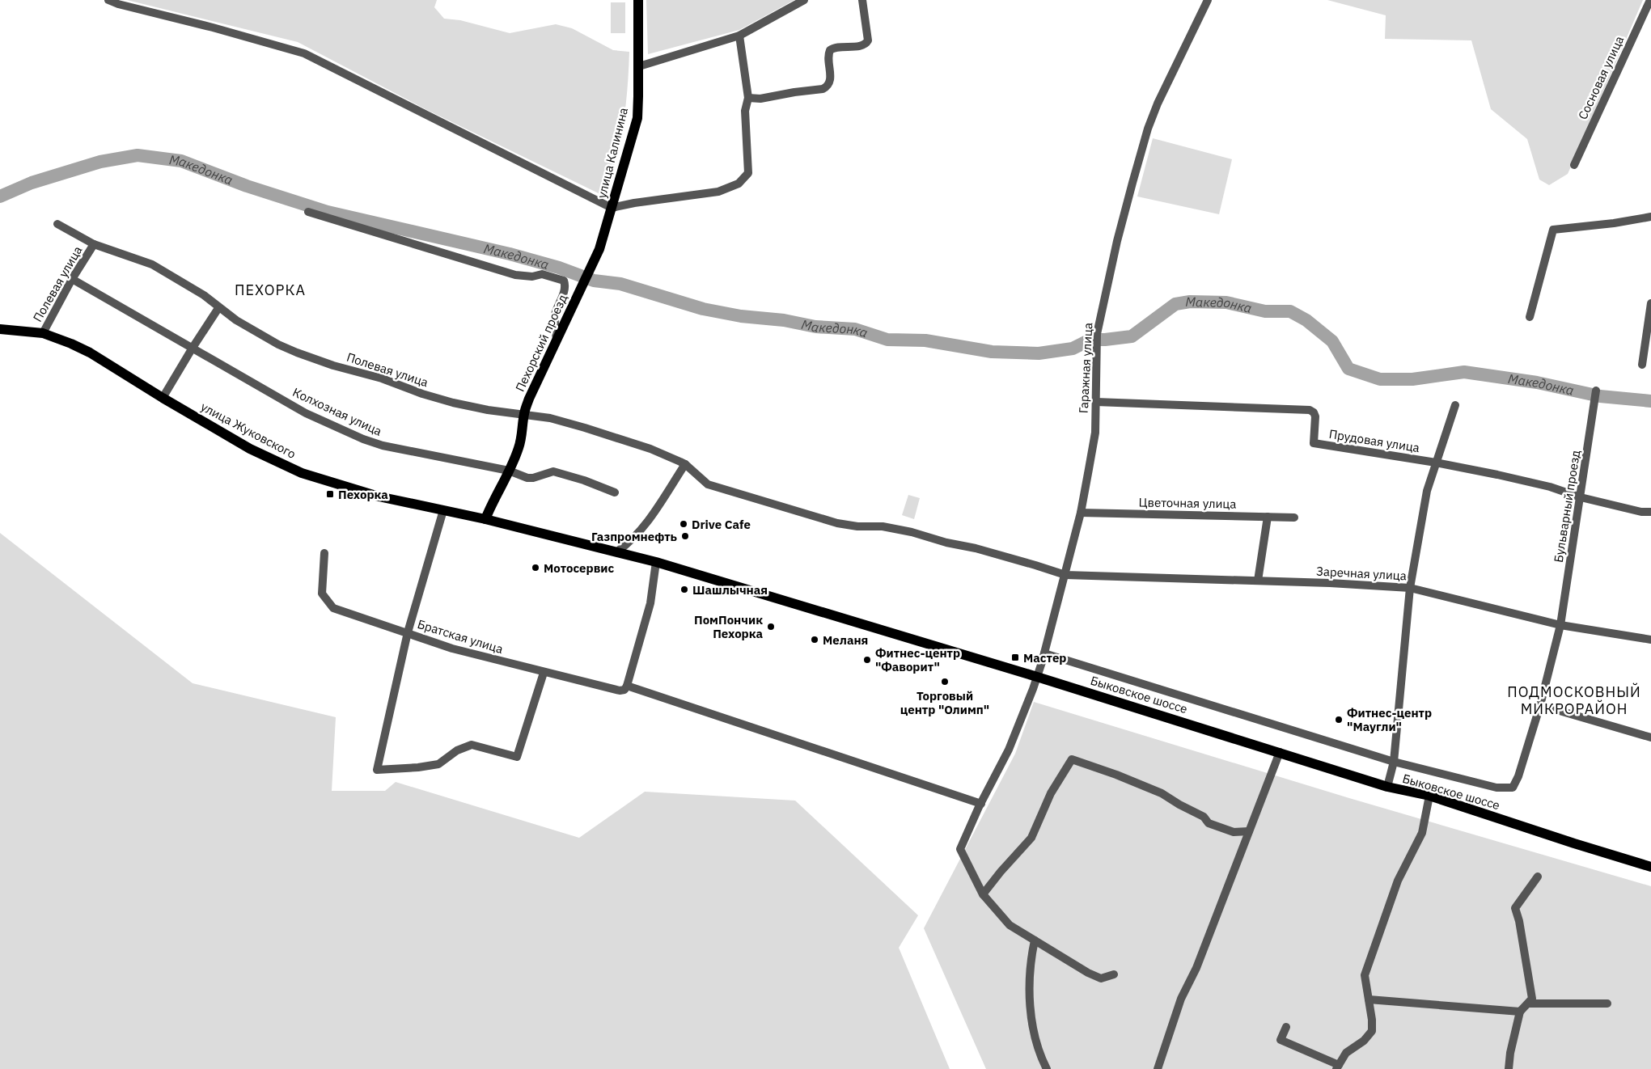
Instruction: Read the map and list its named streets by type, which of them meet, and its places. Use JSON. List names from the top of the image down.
{
  "streets": {
    "main road": [
      "улица Калинина",
      "Пехорский проезд",
      "улица Жуковского",
      "Быковское шоссе"
    ],
    "street": [
      "Сосновая улица",
      "Полевая улица",
      "Гаражная улица",
      "Колхозная улица",
      "Прудовая улица",
      "Цветочная улица",
      "Бульварный проезд",
      "Заречная улица",
      "Братская улица"
    ]
  },
  "crossings": [
    ["улица Калинина", "Пехорский проезд"],
    ["Полевая улица", "Пехорский проезд"],
    ["Полевая улица", "Гаражная улица"],
    ["Полевая улица", "Колхозная улица"],
    ["Полевая улица", "улица Жуковского"],
    ["Полевая улица", "Заречная улица"],
    ["Пехорский проезд", "Колхозная улица"],
    ["Пехорский проезд", "улица Жуковского"],
    ["Гаражная улица", "Прудовая улица"],
    ["Гаражная улица", "Цветочная улица"],
    ["Гаражная улица", "Заречная улица"],
    ["Гаражная улица", "Быковское шоссе"],
    ["улица Жуковского", "Быковское шоссе"],
    ["Прудовая улица", "Бульварный проезд"],
    ["Бульварный проезд", "Заречная улица"]
  ],
  "districts": ["ПЕХОРКА", "ПОДМОСКОВНЫЙ МИКРОРАЙОН"],
  "water": ["Македонка"],
  "places": {
    "transit": ["Пехорка", "Мастер"],
    "other": [
      "Drive Cafe",
      "Газпромнефть",
      "Мотосервис",
      "Шашлычная",
      "ПомПончик Пехорка",
      "Меланя",
      "Фитнес-центр \"Фаворит\"",
      "Торговый центр \"Олимп\"",
      "Фитнес-центр \"Маугли\""
    ]
  }
}
